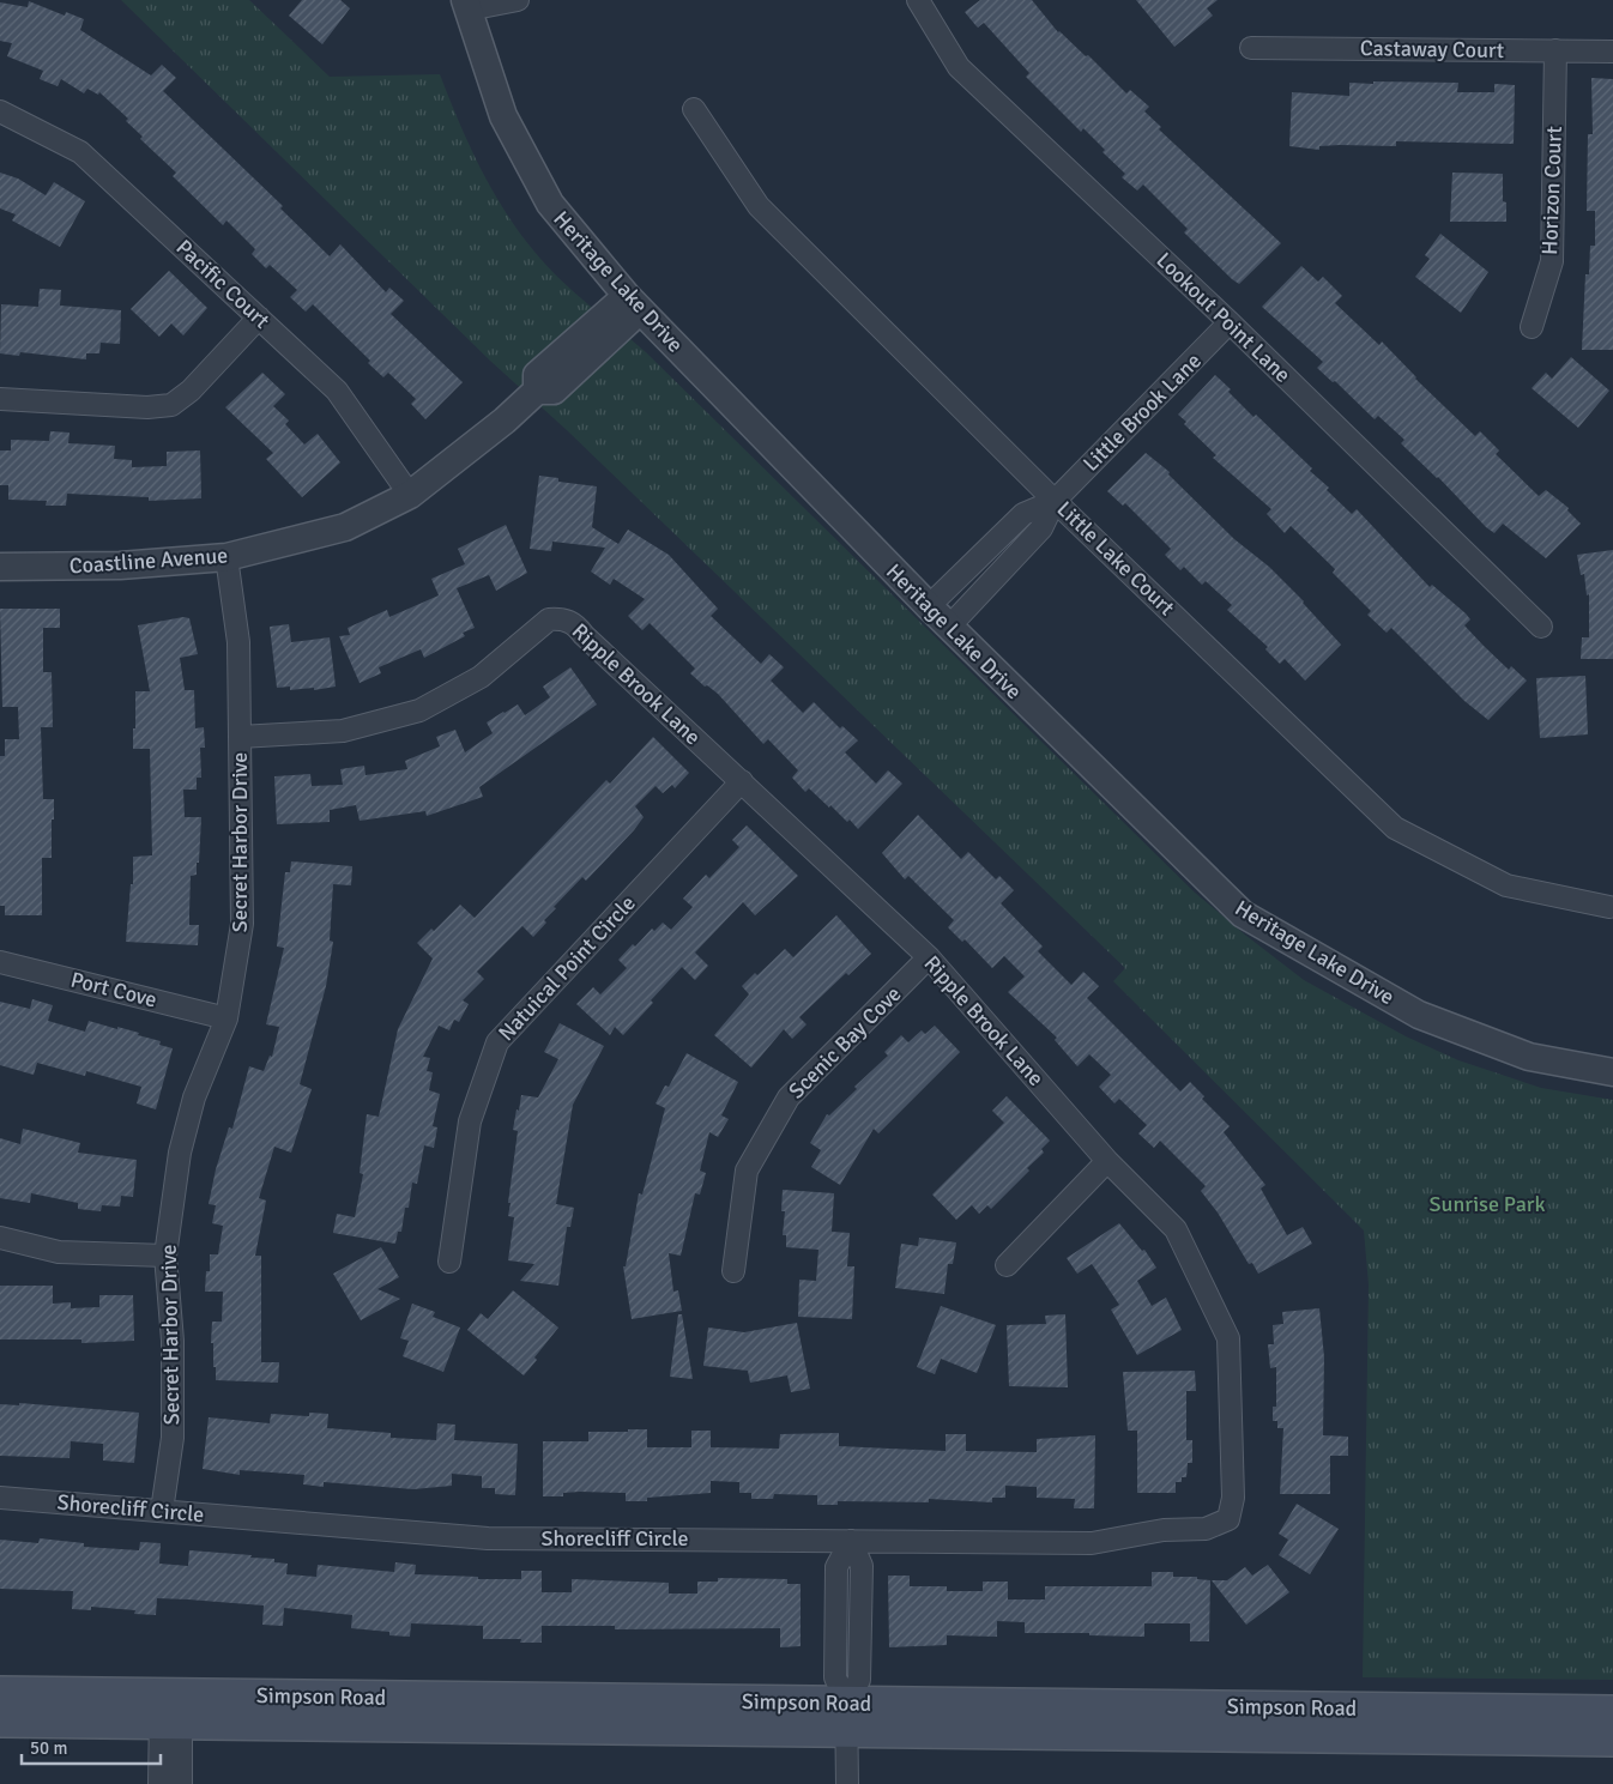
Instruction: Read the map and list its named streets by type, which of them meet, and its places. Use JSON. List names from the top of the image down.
{
  "streets": {
    "main road": ["Simpson Road"],
    "street": [
      "Castaway Court",
      "Horizon Court",
      "Heritage Lake Drive",
      "Pacific Court",
      "Lookout Point Lane",
      "Little Brook Lane",
      "Little Lake Court",
      "Coastline Avenue",
      "Ripple Brook Lane",
      "Secret Harbor Drive",
      "Natuical Point Circle",
      "Port Cove",
      "Scenic Bay Cove",
      "Shorecliff Circle"
    ]
  },
  "crossings": [
    ["Castaway Court", "Horizon Court"],
    ["Heritage Lake Drive", "Little Brook Lane"],
    ["Heritage Lake Drive", "Coastline Avenue"],
    ["Pacific Court", "Coastline Avenue"],
    ["Lookout Point Lane", "Little Brook Lane"],
    ["Little Brook Lane", "Little Lake Court"],
    ["Coastline Avenue", "Secret Harbor Drive"],
    ["Ripple Brook Lane", "Secret Harbor Drive"],
    ["Ripple Brook Lane", "Natuical Point Circle"],
    ["Ripple Brook Lane", "Scenic Bay Cove"],
    ["Ripple Brook Lane", "Shorecliff Circle"],
    ["Secret Harbor Drive", "Port Cove"],
    ["Secret Harbor Drive", "Shorecliff Circle"]
  ],
  "parks": ["Sunrise Park"],
  "scale_bar": "50 m"
}
